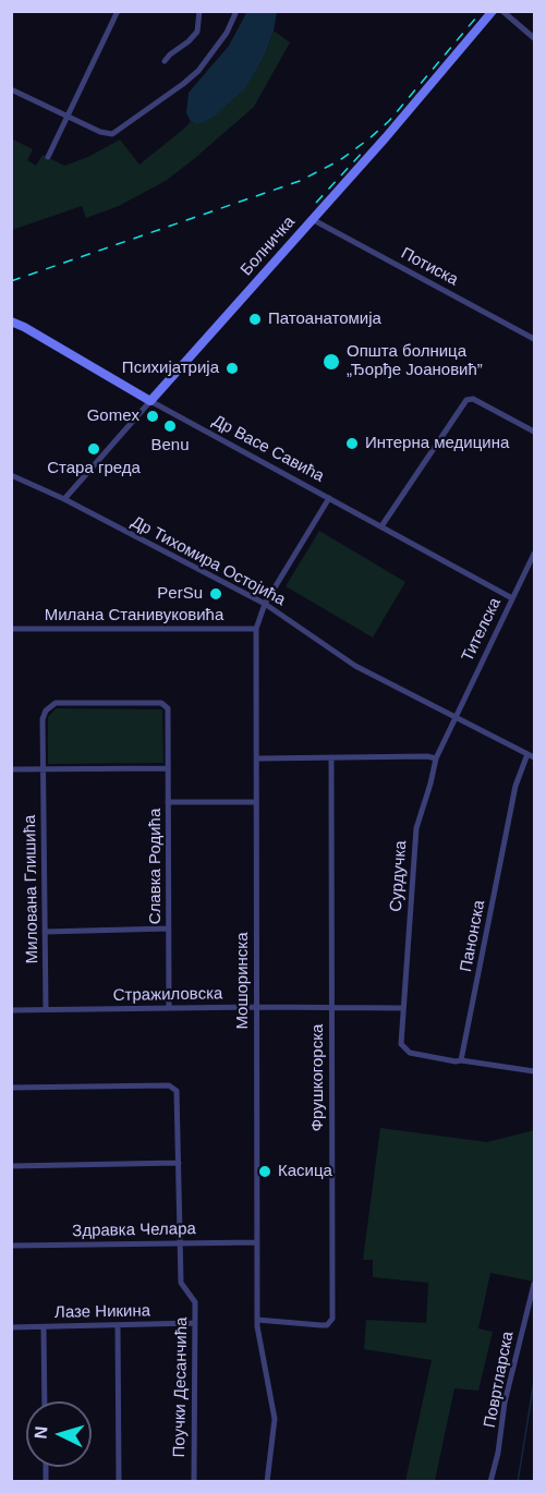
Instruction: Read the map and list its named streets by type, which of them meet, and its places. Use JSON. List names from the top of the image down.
{
  "streets": {
    "street": [
      "Болничка",
      "Потиска",
      "Др Васе Савића",
      "Др Тихомира Остојића",
      "Милана Станивуковића",
      "Тителска",
      "Славка Родића",
      "Сурдучка",
      "Милована Глишића",
      "Панонска",
      "Мошоринска",
      "Стражиловска",
      "Фрушкогорска",
      "Здравка Челара",
      "Лазе Никина",
      "Повртларска",
      "Поучки Десанчића"
    ]
  },
  "crossings": [
    ["Болничка", "Потиска"],
    ["Болничка", "Др Васе Савића"],
    ["Болничка", "Др Тихомира Остојића"],
    ["Др Васе Савића", "Тителска"],
    ["Др Васе Савића", "Мошоринска"],
    ["Др Тихомира Остојића", "Тителска"],
    ["Др Тихомира Остојића", "Сурдучка"],
    ["Др Тихомира Остојића", "Панонска"],
    ["Др Тихомира Остојића", "Мошоринска"],
    ["Милана Станивуковића", "Мошоринска"],
    ["Тителска", "Сурдучка"],
    ["Славка Родића", "Милована Глишића"],
    ["Славка Родића", "Стражиловска"],
    ["Сурдучка", "Панонска"],
    ["Сурдучка", "Стражиловска"],
    ["Милована Глишића", "Стражиловска"],
    ["Мошоринска", "Стражиловска"],
    ["Мошоринска", "Фрушкогорска"],
    ["Мошоринска", "Здравка Челара"],
    ["Стражиловска", "Фрушкогорска"],
    ["Здравка Челара", "Поучки Десанчића"],
    ["Лазе Никина", "Поучки Десанчића"]
  ],
  "places": [
    "Патоанатомија",
    "Општа болница „Ђорђе Јоановић”",
    "Психијатрија",
    "Gomex",
    "Benu",
    "Интерна медицина",
    "Стара греда",
    "PerSu",
    "Касица"
  ],
  "north": "left"
}
